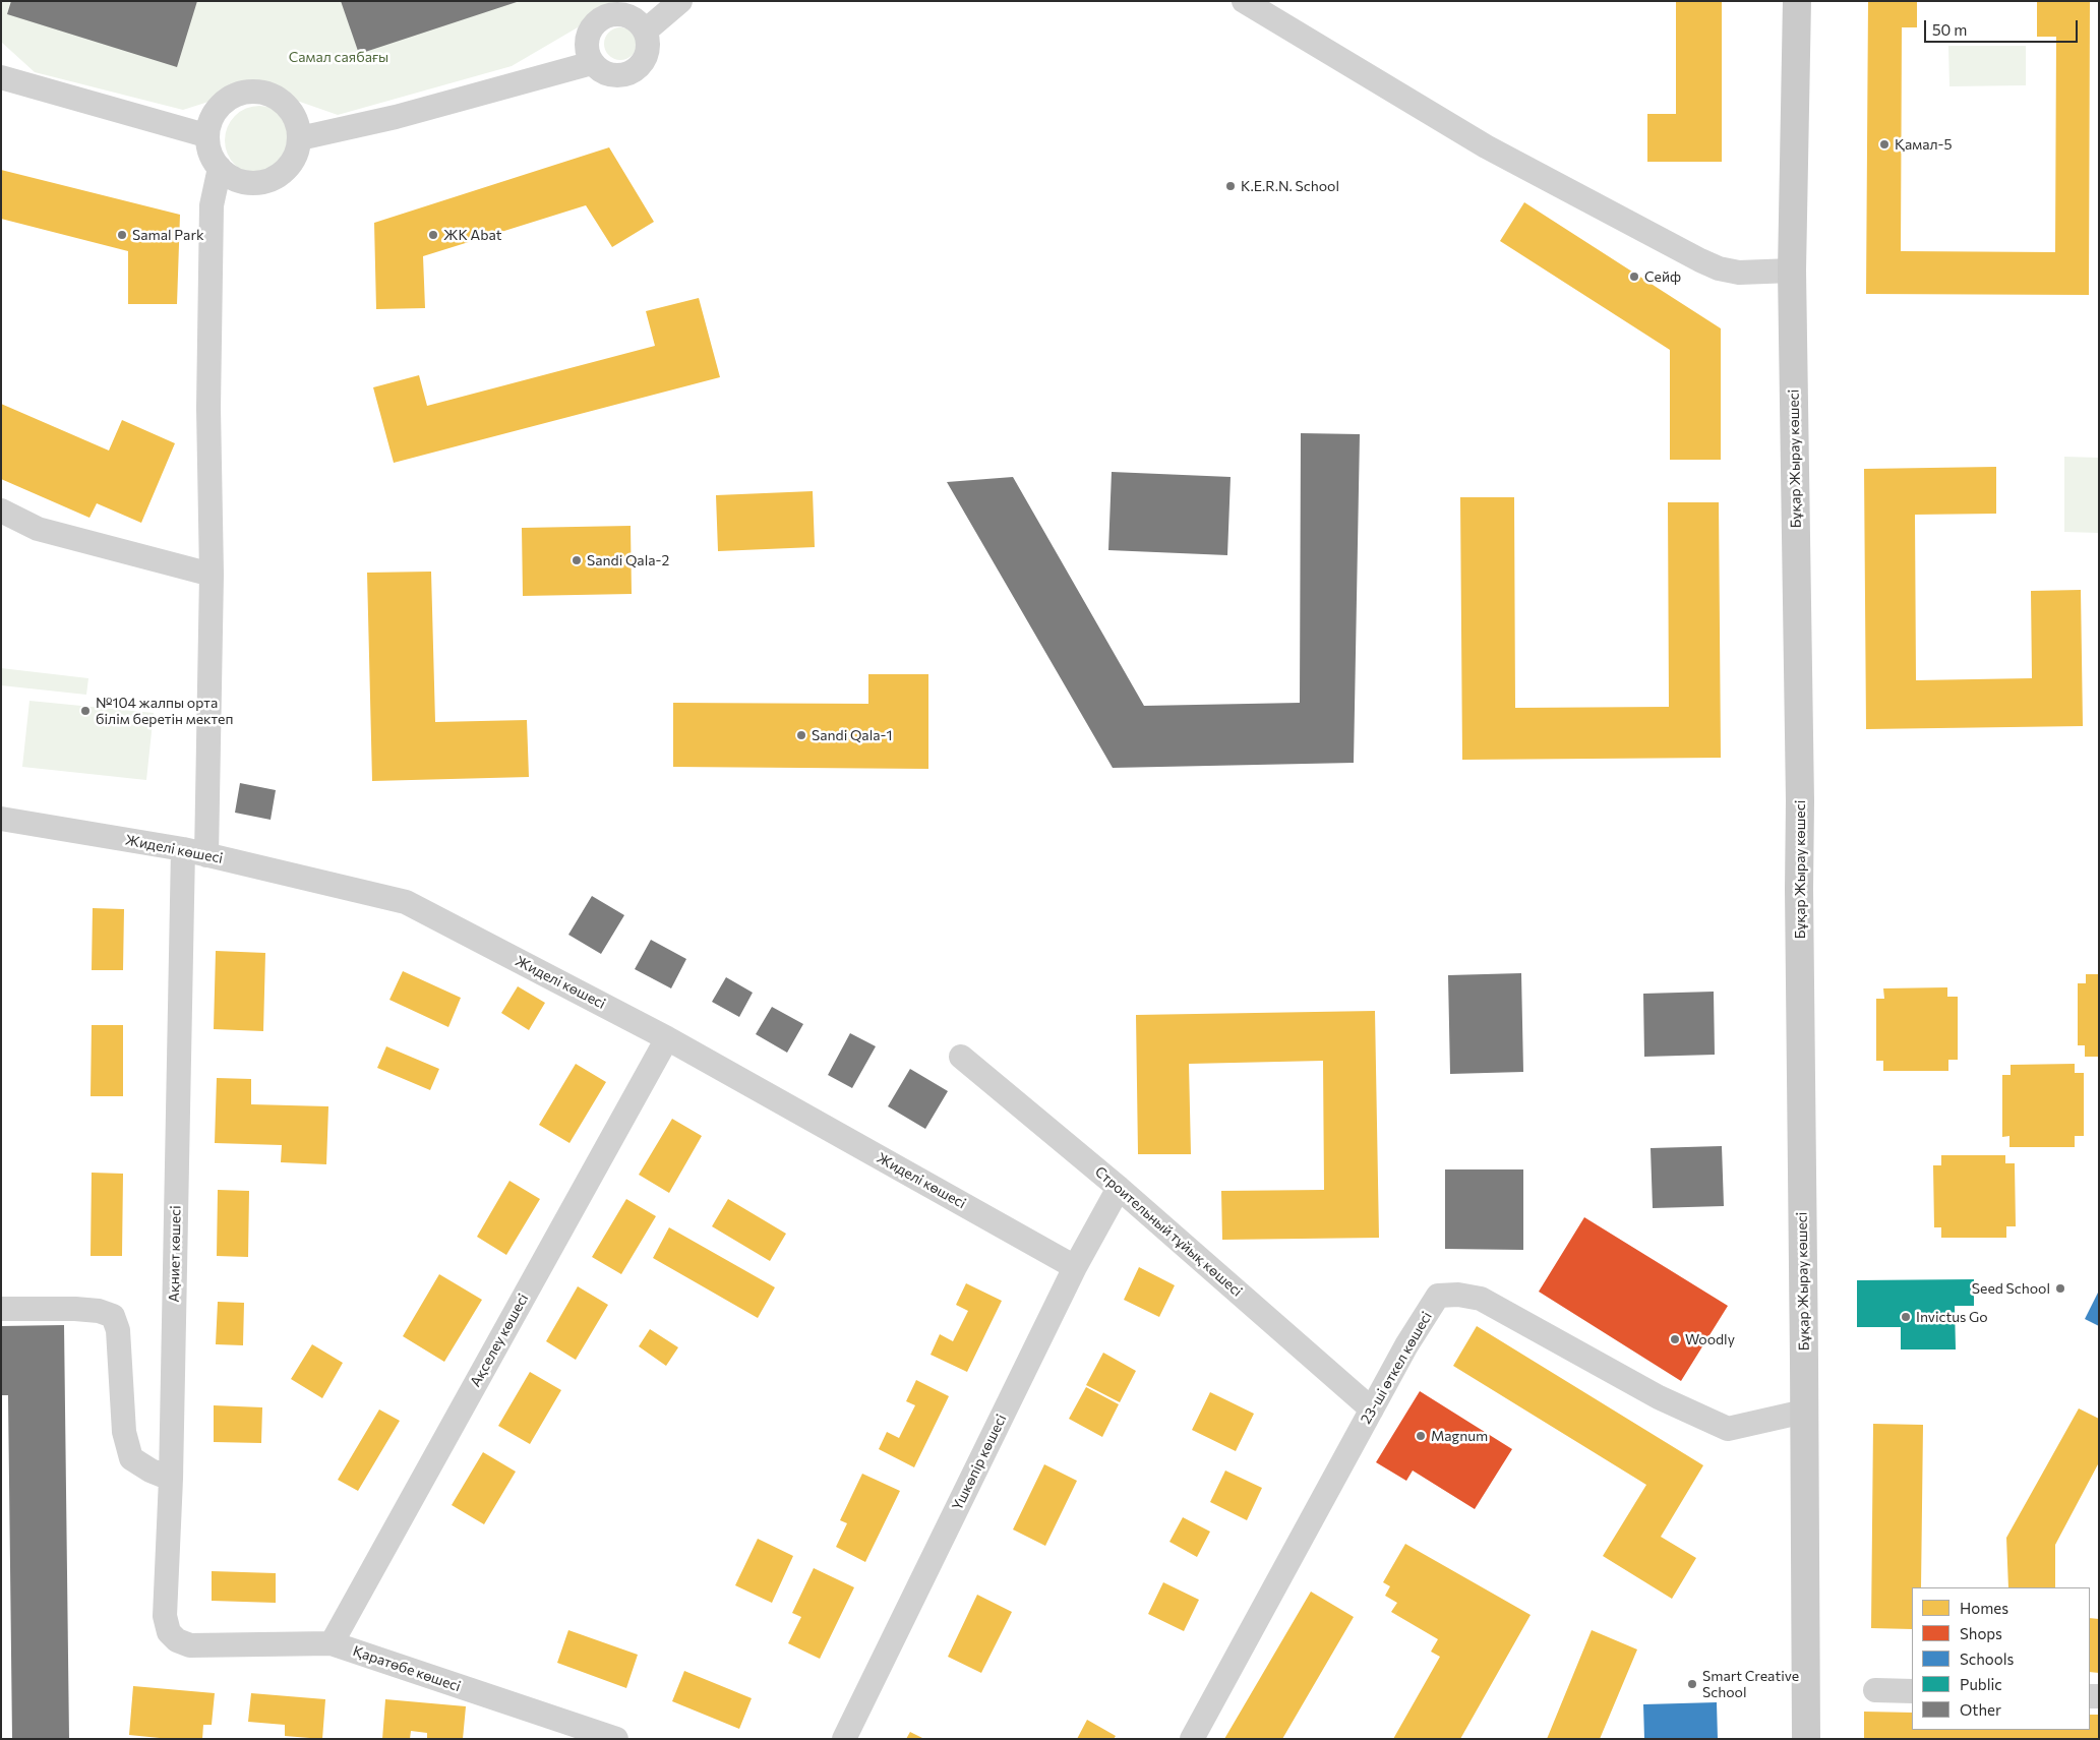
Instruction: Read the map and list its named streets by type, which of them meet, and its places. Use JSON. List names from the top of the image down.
{
  "streets": {
    "street": [
      "Бұқар Жырау көшесі",
      "Жиделі көшесі",
      "Строительный тұйық көшесі",
      "Ақниет көшесі",
      "Ақселеу көшесі",
      "23-ші өткел көшесі",
      "Үшкөпір көшесі",
      "Қаратөбе көшесі"
    ]
  },
  "crossings": [
    ["Бұқар Жырау көшесі", "23-ші өткел көшесі"],
    ["Жиделі көшесі", "Ақниет көшесі"],
    ["Жиделі көшесі", "Ақселеу көшесі"],
    ["Жиделі көшесі", "Үшкөпір көшесі"],
    ["Строительный тұйық көшесі", "23-ші өткел көшесі"],
    ["Строительный тұйық көшесі", "Үшкөпір көшесі"],
    ["Ақниет көшесі", "Қаратөбе көшесі"],
    ["Ақселеу көшесі", "Қаратөбе көшесі"]
  ],
  "parks": ["Самал саябағы"],
  "places": [
    "Қамал-5",
    "K.E.R.N. School",
    "Samal Park",
    "ЖК Abat",
    "Сейф",
    "Sandi Qala-2",
    "№104 жалпы орта білім беретін мектеп",
    "Sandi Qala-1",
    "Seed School",
    "Invictus Go",
    "Woodly",
    "Magnum",
    "Smart Creative School"
  ],
  "legend": [
    "Homes",
    "Shops",
    "Schools",
    "Public",
    "Other"
  ],
  "scale_bar": "50 m"
}
